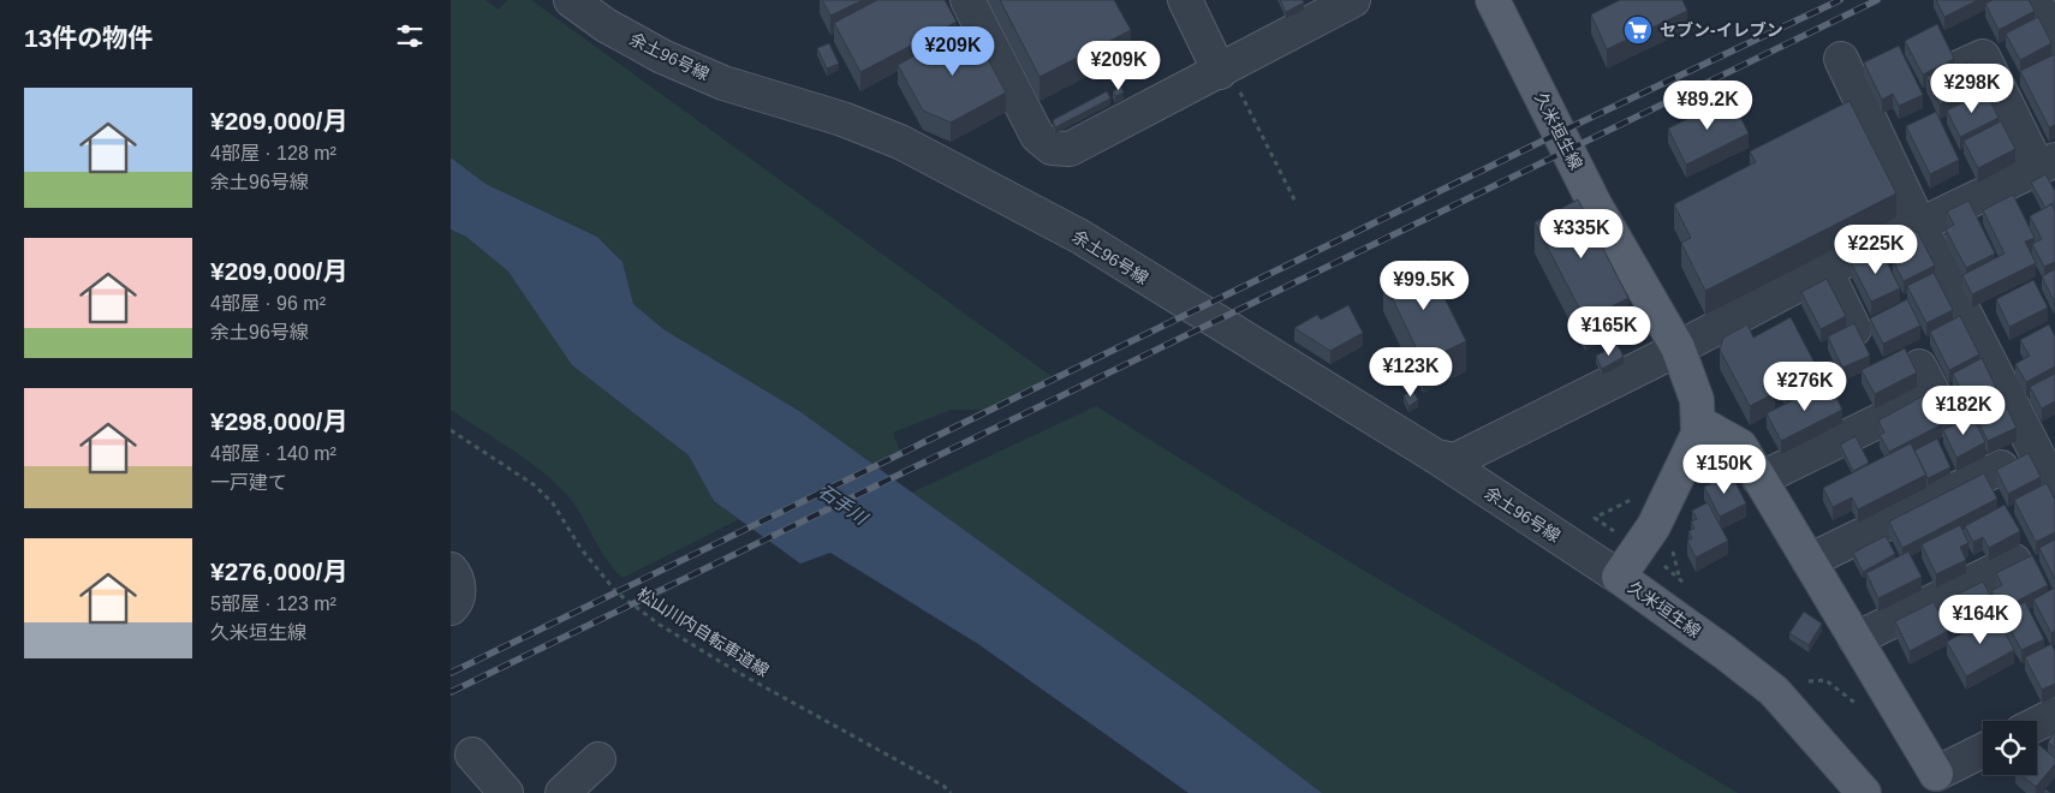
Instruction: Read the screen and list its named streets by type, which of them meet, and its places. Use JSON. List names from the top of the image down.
{
  "streets": {
    "main road": ["久米垣生線"],
    "street": ["余土96号線"],
    "path": ["松山川内自転車道線"]
  },
  "crossings": [
    ["余土96号線", "久米垣生線"]
  ],
  "water": ["石手川"],
  "places": {
    "supermarket": ["セブン-イレブン"]
  },
  "page": {
    "heading": "13件の物件",
    "price": [
      "¥209K",
      "¥209K",
      "¥298K",
      "¥89.2K",
      "¥335K",
      "¥225K",
      "¥99.5K",
      "¥165K",
      "¥123K",
      "¥276K",
      "¥182K",
      "¥150K",
      "¥164K"
    ],
    "list": [
      {
        "name": "¥209,000/月",
        "note": "4部屋 · 128 m² · 余土96号線"
      },
      {
        "name": "¥209,000/月",
        "note": "4部屋 · 96 m² · 余土96号線"
      },
      {
        "name": "¥298,000/月",
        "note": "4部屋 · 140 m² · 一戸建て"
      },
      {
        "name": "¥276,000/月",
        "note": "5部屋 · 123 m² · 久米垣生線"
      }
    ]
  }
}
